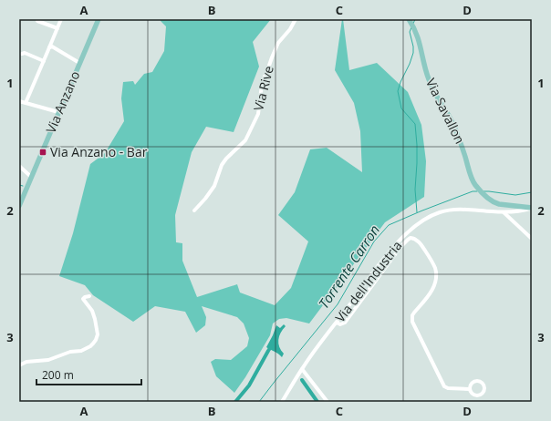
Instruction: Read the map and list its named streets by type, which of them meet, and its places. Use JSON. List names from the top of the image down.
{
  "streets": {
    "main road": ["Via Anzano", "Via Savallon"],
    "street": ["Via Rive", "Via dell'Industria"]
  },
  "crossings": [
    ["Via Savallon", "Via dell'Industria"]
  ],
  "water": ["Torrente Carron"],
  "places": {
    "transit": ["Via Anzano - Bar"]
  },
  "scale_bar": "200 m",
  "grid": {
    "columns": [
      "A",
      "B",
      "C",
      "D"
    ],
    "rows": ["1", "2", "3"]
  }
}
